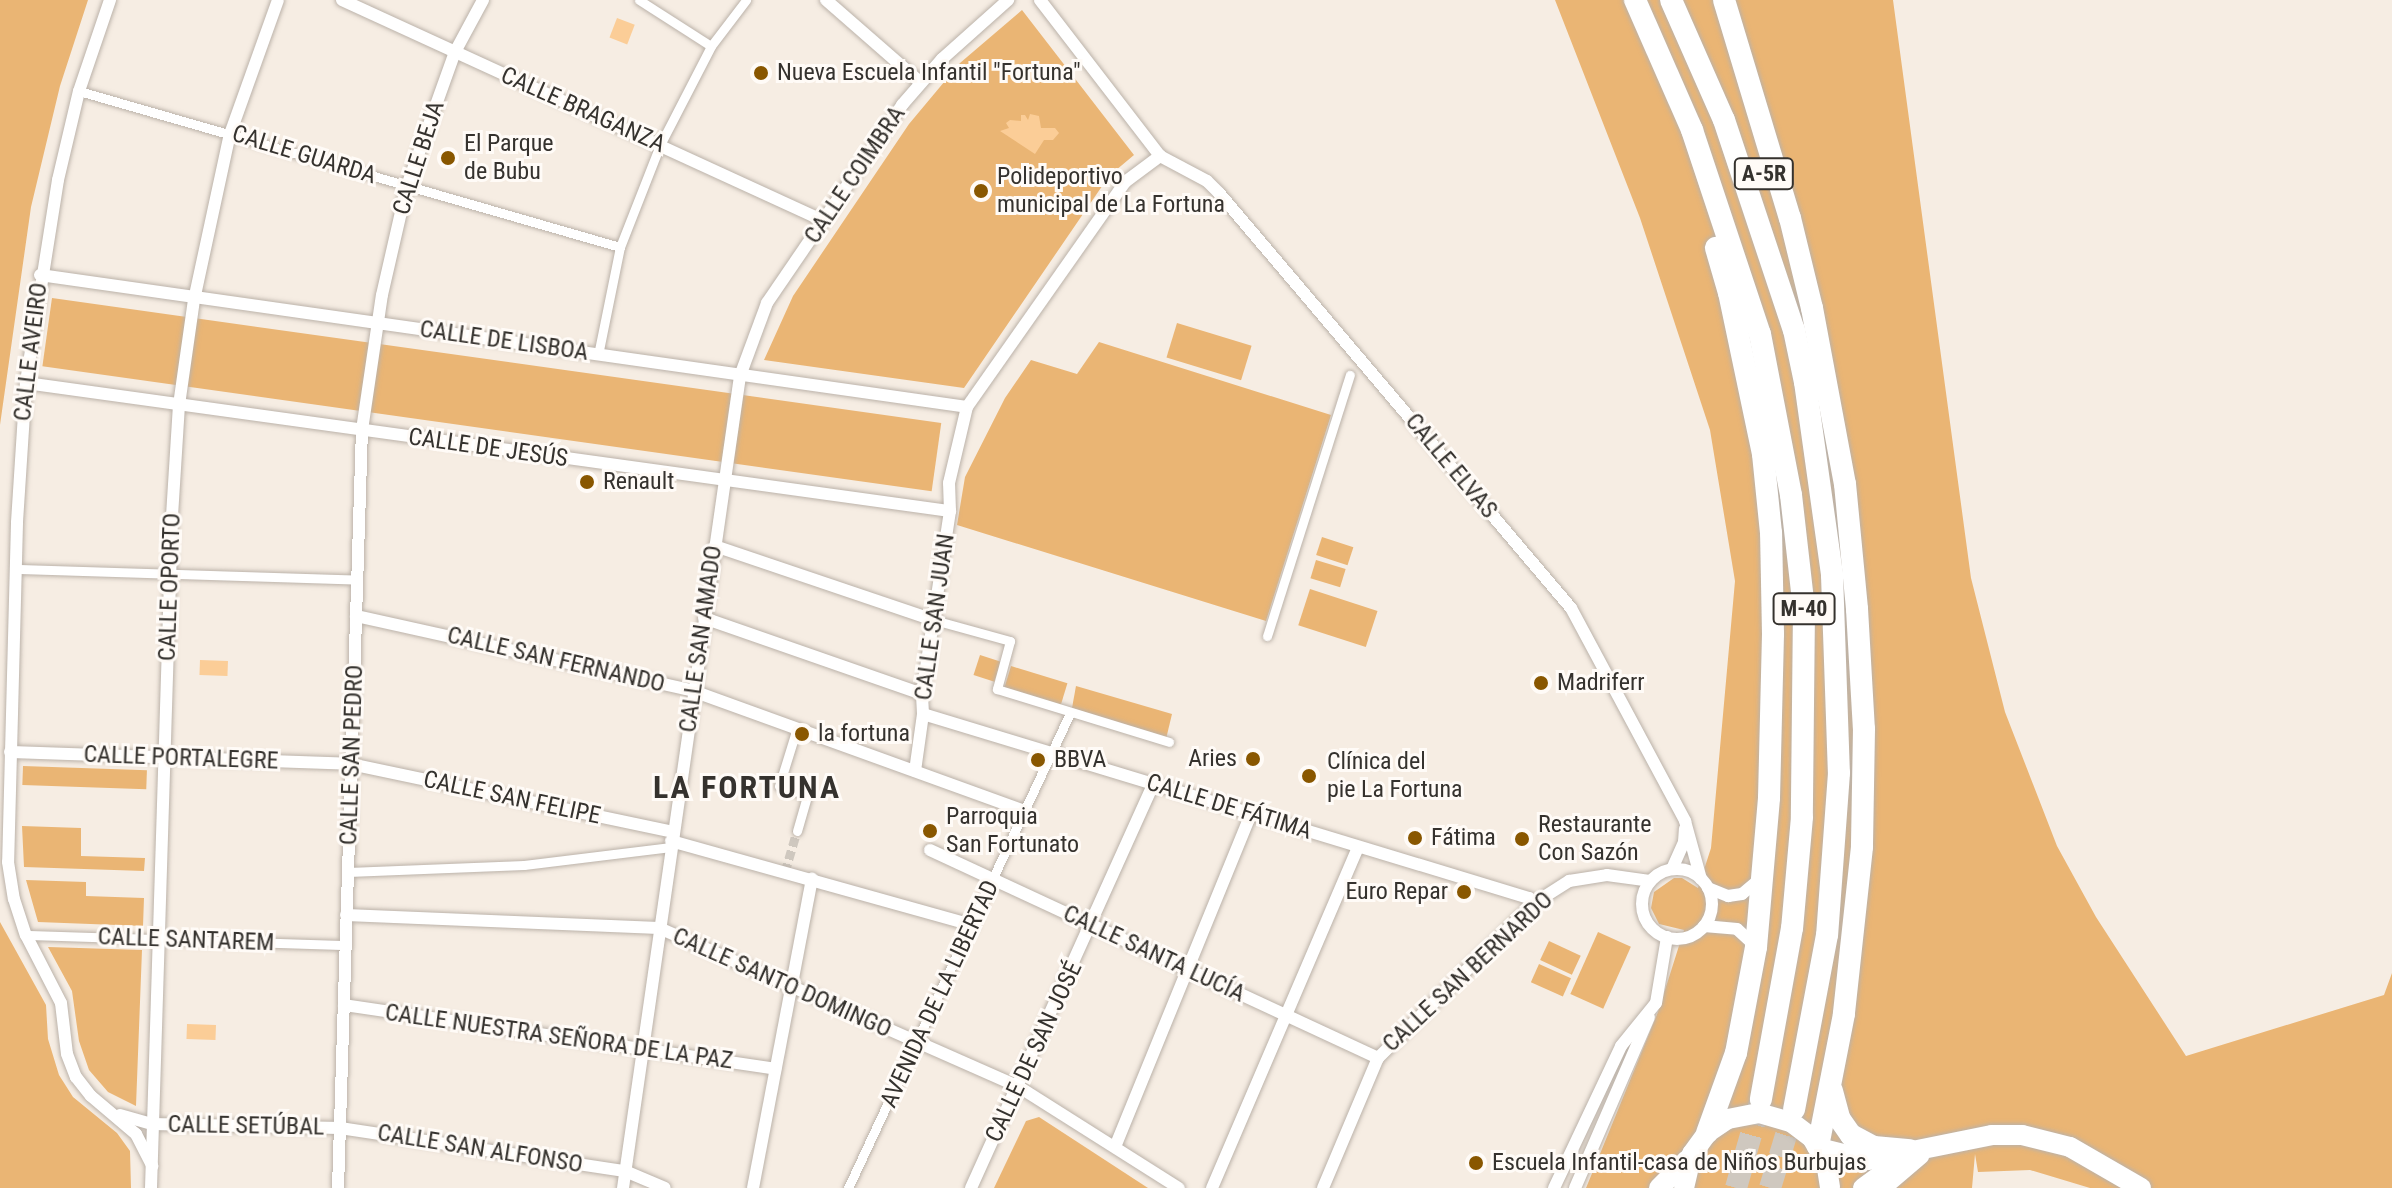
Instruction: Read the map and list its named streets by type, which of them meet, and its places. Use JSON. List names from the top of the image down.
{
  "streets": {
    "highway": ["A-5R", "M-40"],
    "street": [
      "CALLE BRAGANZA",
      "CALLE GUARDA",
      "CALLE BEJA",
      "CALLE COIMBRA",
      "CALLE DE LISBOA",
      "CALLE AVEIRO",
      "CALLE DE JESÚS",
      "CALLE ELVAS",
      "CALLE OPORTO",
      "CALLE SAN JUAN",
      "CALLE SAN AMADO",
      "CALLE SAN FERNANDO",
      "CALLE SAN PEDRO",
      "CALLE PORTALEGRE",
      "CALLE SAN FELIPE",
      "CALLE DE FÁTIMA",
      "CALLE SANTAREM",
      "CALLE SANTA LUCÍA",
      "CALLE SAN BERNARDO",
      "CALLE SANTO DOMINGO",
      "AVENIDA DE LA LIBERTAD",
      "CALLE NUESTRA SEÑORA DE LA PAZ",
      "CALLE DE SAN JOSÉ",
      "CALLE SETÚBAL",
      "CALLE SAN ALFONSO"
    ]
  },
  "crossings": [
    ["CALLE BRAGANZA", "CALLE BEJA"],
    ["CALLE BRAGANZA", "CALLE COIMBRA"],
    ["CALLE GUARDA", "CALLE BEJA"],
    ["CALLE GUARDA", "CALLE AVEIRO"],
    ["CALLE GUARDA", "CALLE OPORTO"],
    ["CALLE BEJA", "CALLE DE LISBOA"],
    ["CALLE BEJA", "CALLE SAN PEDRO"],
    ["A-5R", "M-40"],
    ["CALLE COIMBRA", "CALLE DE LISBOA"],
    ["CALLE COIMBRA", "CALLE SAN AMADO"],
    ["CALLE DE LISBOA", "CALLE AVEIRO"],
    ["CALLE DE LISBOA", "CALLE OPORTO"],
    ["CALLE DE LISBOA", "CALLE SAN JUAN"],
    ["CALLE DE LISBOA", "CALLE SAN AMADO"],
    ["CALLE DE LISBOA", "CALLE SAN PEDRO"],
    ["CALLE AVEIRO", "CALLE DE JESÚS"],
    ["CALLE AVEIRO", "CALLE OPORTO"],
    ["CALLE AVEIRO", "CALLE PORTALEGRE"],
    ["CALLE AVEIRO", "CALLE SANTAREM"],
    ["CALLE AVEIRO", "CALLE SETÚBAL"],
    ["CALLE DE JESÚS", "CALLE OPORTO"],
    ["CALLE DE JESÚS", "CALLE SAN JUAN"],
    ["CALLE DE JESÚS", "CALLE SAN AMADO"],
    ["CALLE DE JESÚS", "CALLE SAN PEDRO"],
    ["CALLE ELVAS", "CALLE SAN BERNARDO"],
    ["CALLE OPORTO", "CALLE PORTALEGRE"],
    ["CALLE OPORTO", "CALLE SANTAREM"],
    ["CALLE OPORTO", "CALLE SETÚBAL"],
    ["CALLE SAN JUAN", "CALLE SAN FERNANDO"],
    ["CALLE SAN JUAN", "CALLE DE FÁTIMA"],
    ["CALLE SAN AMADO", "CALLE SAN FERNANDO"],
    ["CALLE SAN AMADO", "CALLE SAN FELIPE"],
    ["CALLE SAN AMADO", "CALLE SANTO DOMINGO"],
    ["CALLE SAN AMADO", "CALLE NUESTRA SEÑORA DE LA PAZ"],
    ["CALLE SAN AMADO", "CALLE SAN ALFONSO"],
    ["CALLE SAN FERNANDO", "CALLE SAN PEDRO"],
    ["CALLE SAN FERNANDO", "AVENIDA DE LA LIBERTAD"],
    ["CALLE SAN PEDRO", "CALLE PORTALEGRE"],
    ["CALLE SAN PEDRO", "CALLE SAN FELIPE"],
    ["CALLE SAN PEDRO", "CALLE SANTAREM"],
    ["CALLE SAN PEDRO", "CALLE SANTO DOMINGO"],
    ["CALLE SAN PEDRO", "CALLE NUESTRA SEÑORA DE LA PAZ"],
    ["CALLE SAN PEDRO", "CALLE SETÚBAL"],
    ["CALLE SAN PEDRO", "CALLE SAN ALFONSO"],
    ["CALLE PORTALEGRE", "CALLE SAN FELIPE"],
    ["CALLE SAN FELIPE", "AVENIDA DE LA LIBERTAD"],
    ["CALLE DE FÁTIMA", "CALLE SAN BERNARDO"],
    ["CALLE DE FÁTIMA", "AVENIDA DE LA LIBERTAD"],
    ["CALLE DE FÁTIMA", "CALLE DE SAN JOSÉ"],
    ["CALLE SANTA LUCÍA", "CALLE SAN BERNARDO"],
    ["CALLE SANTA LUCÍA", "AVENIDA DE LA LIBERTAD"],
    ["CALLE SANTA LUCÍA", "CALLE DE SAN JOSÉ"],
    ["CALLE SANTO DOMINGO", "AVENIDA DE LA LIBERTAD"],
    ["CALLE SANTO DOMINGO", "CALLE DE SAN JOSÉ"],
    ["CALLE SETÚBAL", "CALLE SAN ALFONSO"]
  ],
  "districts": ["LA FORTUNA"],
  "places": [
    "Nueva Escuela Infantil \"Fortuna\"",
    "El Parque de Bubu",
    "Polideportivo municipal de La Fortuna",
    "Renault",
    "Madriferr",
    "la fortuna",
    "Aries",
    "BBVA",
    "Clínica del pie La Fortuna",
    "Parroquia San Fortunato",
    "Fátima",
    "Restaurante Con Sazón",
    "Euro Repar",
    "Escuela Infantil-casa de Niños Burbujas"
  ]
}
